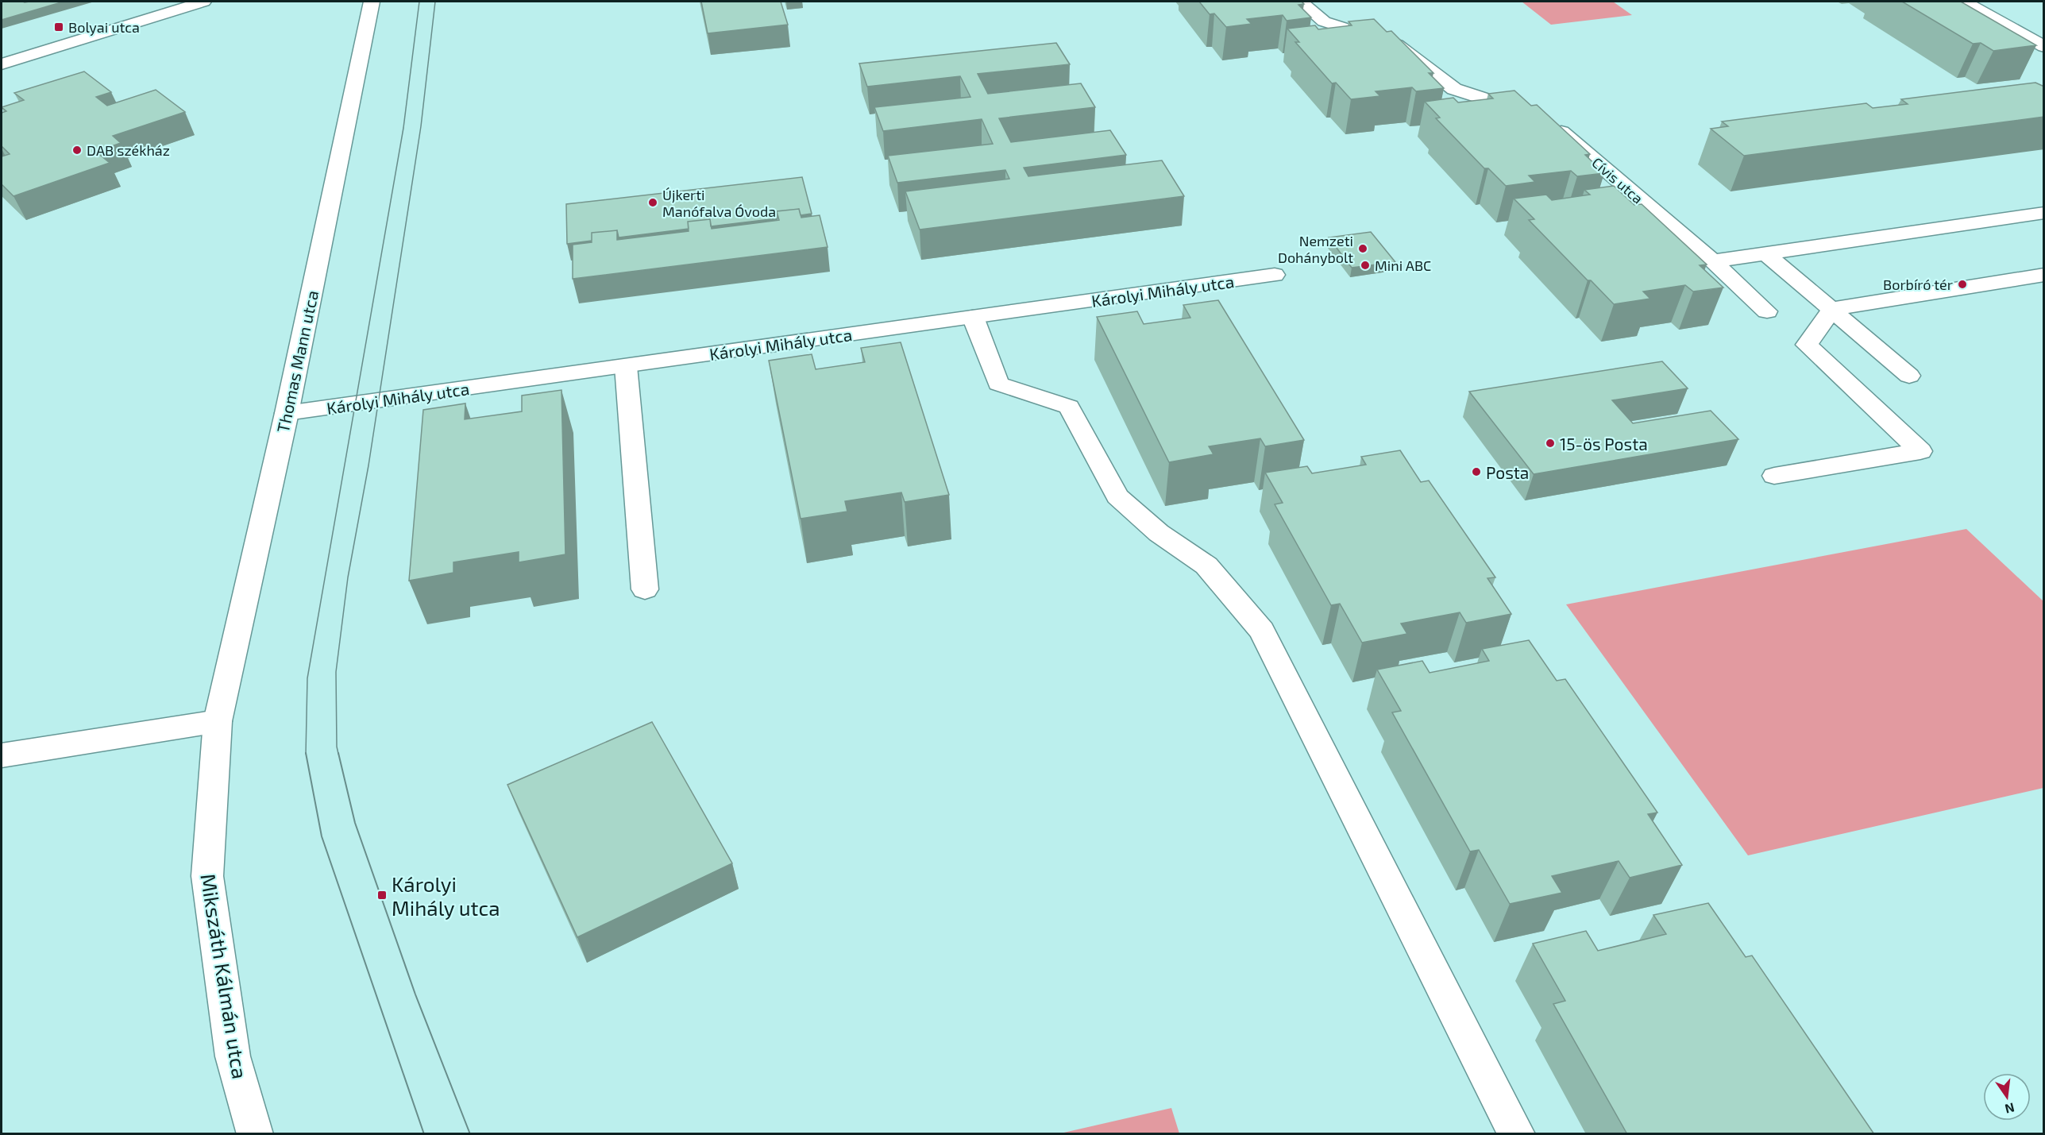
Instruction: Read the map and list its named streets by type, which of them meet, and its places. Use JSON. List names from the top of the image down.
{
  "streets": {
    "street": [
      "Cívis utca",
      "Károlyi Mihály utca",
      "Thomas Mann utca",
      "Mikszáth Kálmán utca"
    ]
  },
  "crossings": [
    ["Károlyi Mihály utca", "Thomas Mann utca"],
    ["Thomas Mann utca", "Mikszáth Kálmán utca"]
  ],
  "places": {
    "transit": ["Bolyai utca", "Károlyi Mihály utca"],
    "other": [
      "DAB székház",
      "Újkerti Manófalva Óvoda",
      "Nemzeti Dohánybolt",
      "Mini ABC",
      "Borbíró tér",
      "15-ös Posta",
      "Posta"
    ]
  },
  "north": "bottom"
}
